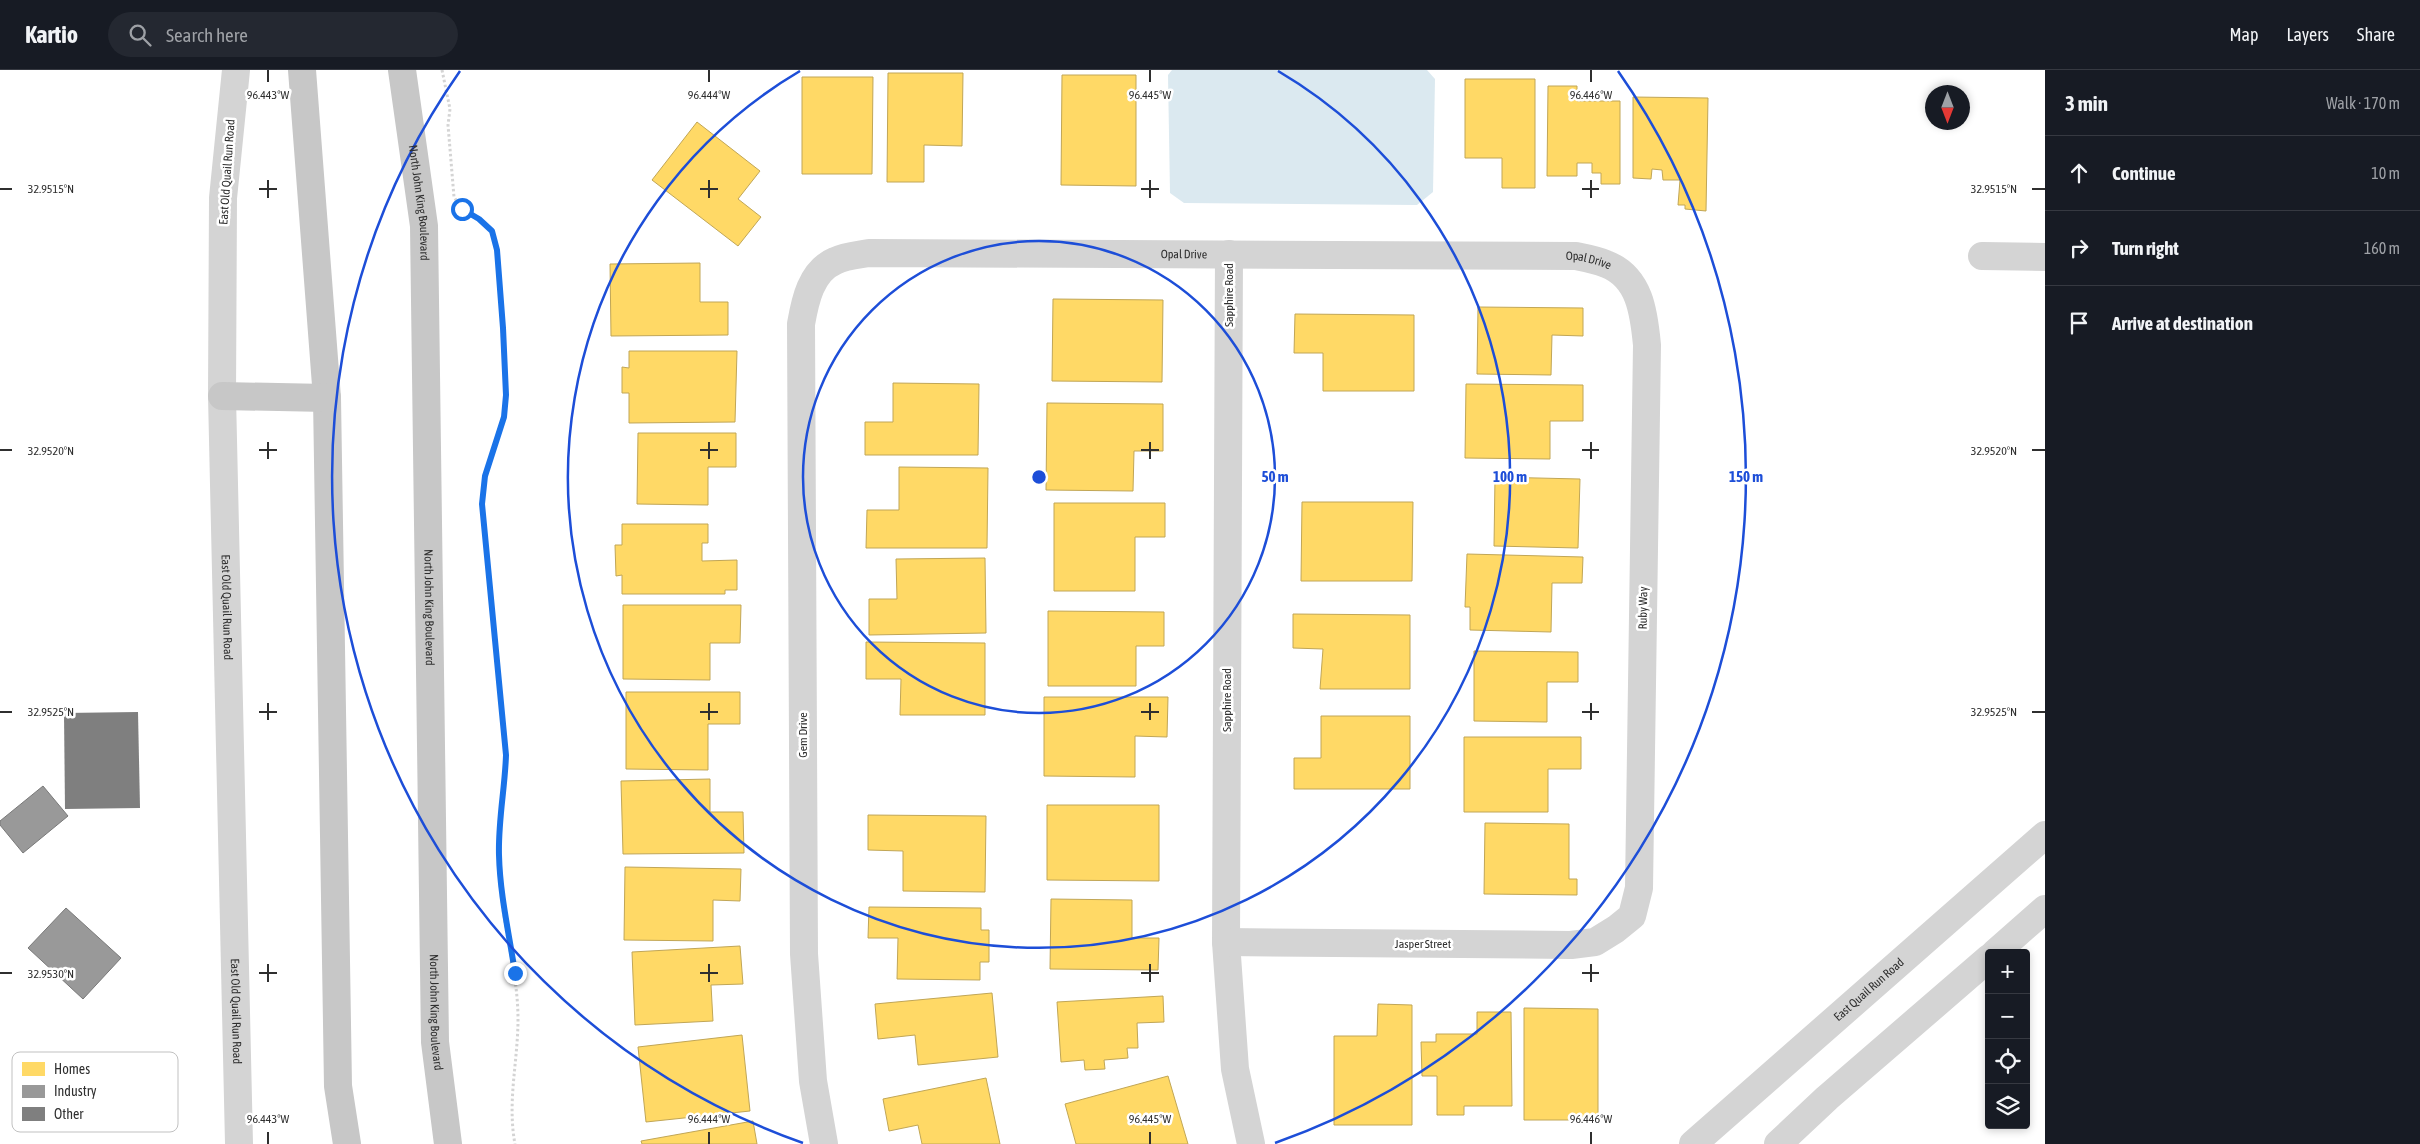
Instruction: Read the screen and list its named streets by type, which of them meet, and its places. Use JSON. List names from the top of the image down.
{
  "streets": {
    "main road": ["North John King Boulevard"],
    "street": [
      "East Old Quail Run Road",
      "Opal Drive",
      "Sapphire Road",
      "Ruby Way",
      "Gem Drive",
      "Jasper Street",
      "East Quail Run Road"
    ]
  },
  "crossings": [
    ["Opal Drive", "Sapphire Road"],
    ["Opal Drive", "Ruby Way"],
    ["Opal Drive", "Gem Drive"],
    ["Sapphire Road", "Jasper Street"],
    ["Ruby Way", "Jasper Street"]
  ],
  "legend": ["Homes", "Industry", "Other"],
  "north": "bottom",
  "page": {
    "header": "Kartio",
    "search": "Search here",
    "nav": ["Map", "Layers", "Share"],
    "heading": ["3 min", "Walk · 170 m"],
    "list": [
      ["Continue", "10 m"],
      ["Turn right", "160 m"],
      "Arrive at destination"
    ],
    "map_buttons": ["+", "−"]
  },
  "coordinates": [
    "96.443°W",
    "96.444°W",
    "96.445°W",
    "96.446°W",
    "32.9515°N",
    "32.9520°N",
    "32.9525°N",
    "32.9530°N"
  ],
  "rings": ["50 m", "100 m", "150 m"]
}
